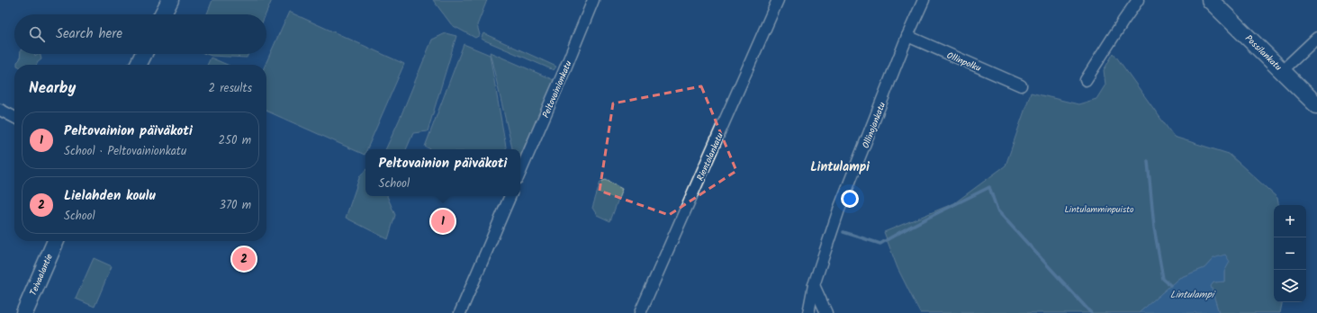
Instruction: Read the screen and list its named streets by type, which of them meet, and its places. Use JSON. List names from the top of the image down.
{
  "streets": {
    "street": [
      "Possilankatu",
      "Ollinpolku",
      "Peltovainionkatu",
      "Ollinojankatu",
      "Rientolankatu",
      "Teivaalantie"
    ]
  },
  "crossings": [
    ["Ollinpolku", "Ollinojankatu"]
  ],
  "districts": ["Lintulampi"],
  "water": ["Lintulampi"],
  "parks": ["Lintulamminpuisto"],
  "page": {
    "search": "Search here",
    "heading": ["Nearby", "2 results"],
    "list": [
      {
        "mark": "1",
        "name": "Peltovainion päiväkoti",
        "note": "School · Peltovainionkatu",
        "value": "250 m"
      },
      {
        "mark": "2",
        "name": "Lielahden koulu",
        "note": "School",
        "value": "370 m"
      }
    ],
    "popup": ["Peltovainion päiväkoti", "School"],
    "map_buttons": ["+", "−"],
    "pins": ["1", "2"]
  }
}
